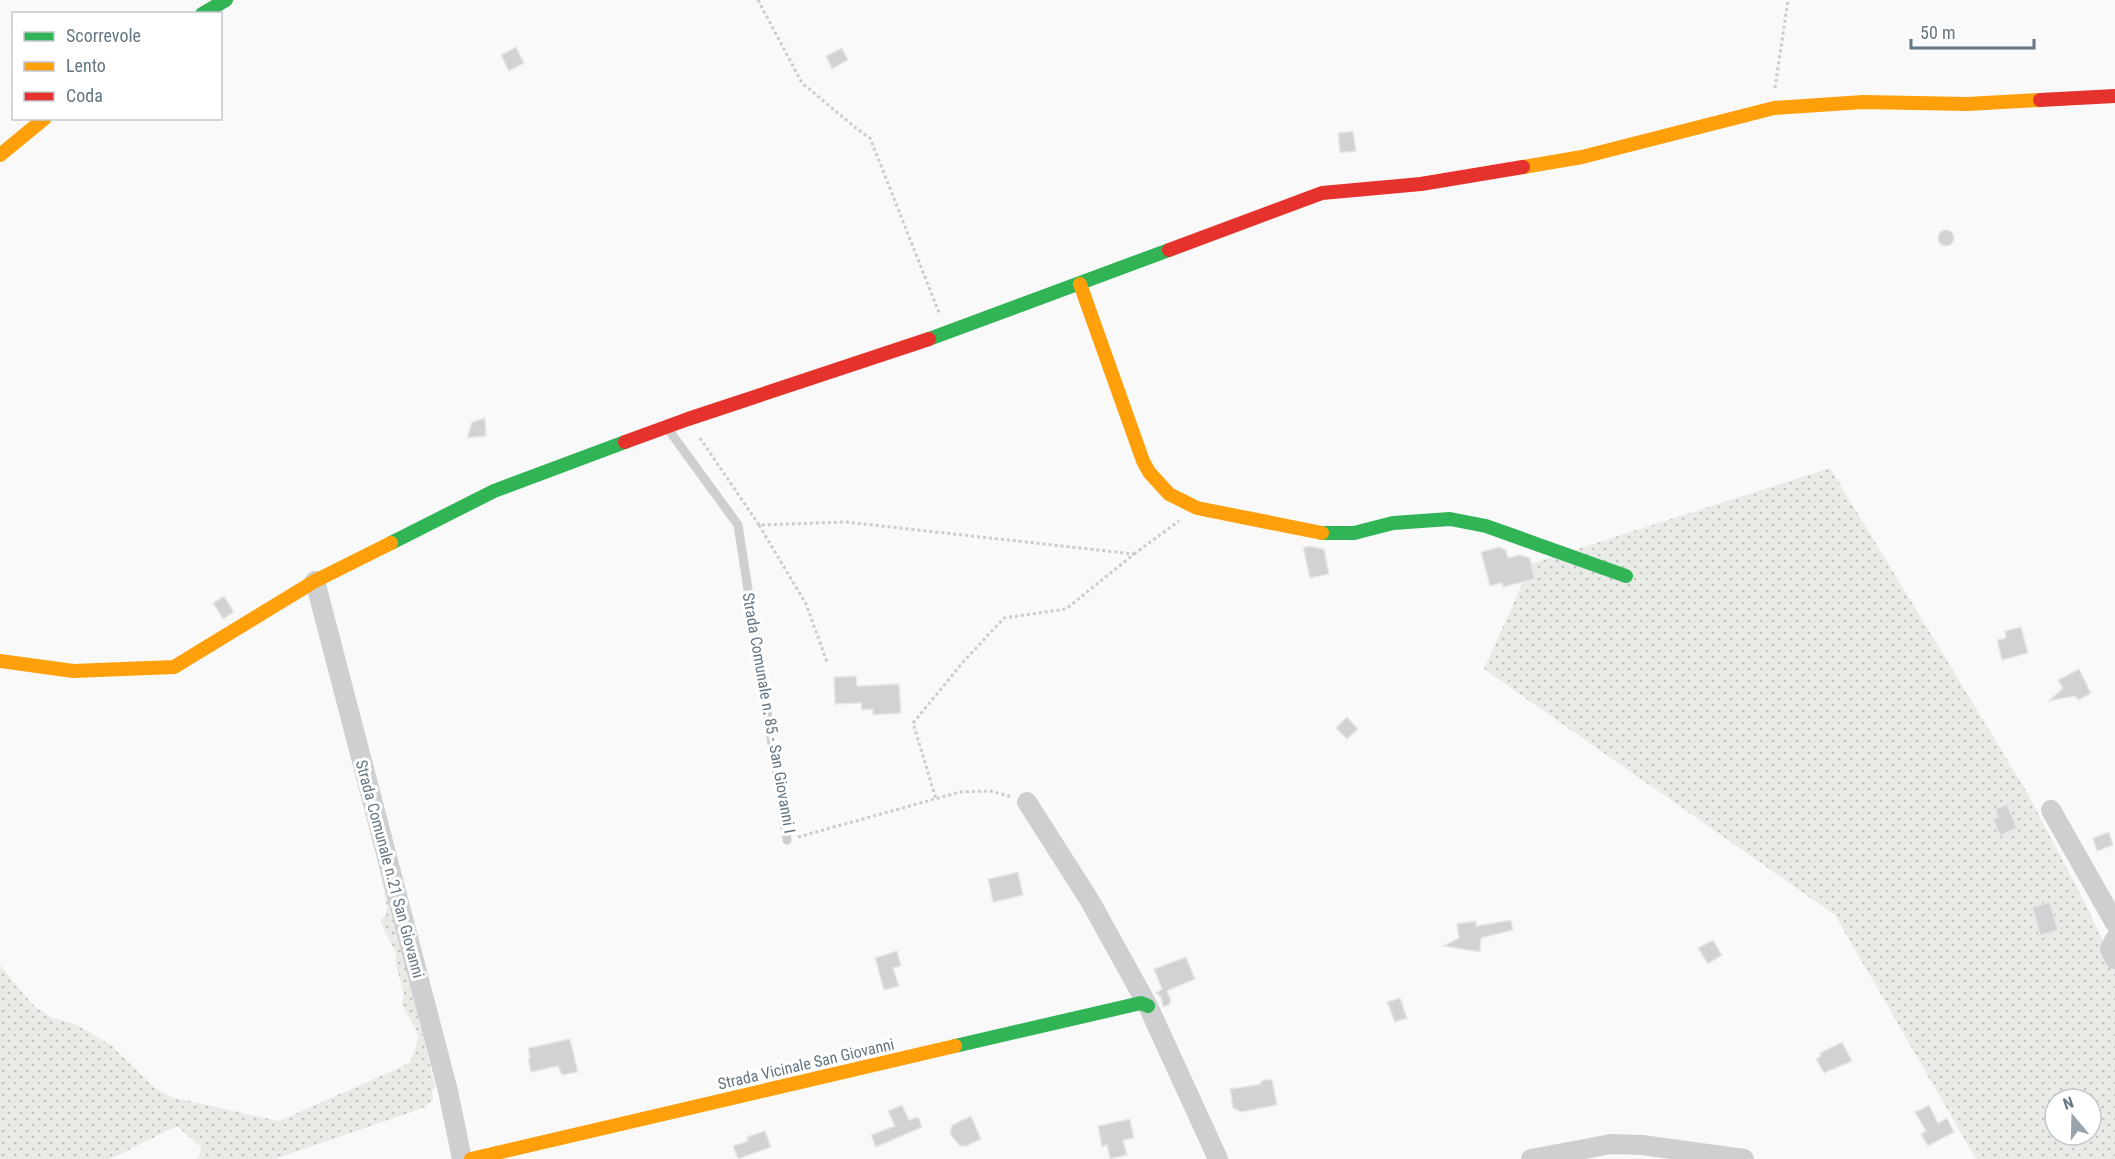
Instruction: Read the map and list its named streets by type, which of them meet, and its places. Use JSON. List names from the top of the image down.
{
  "streets": {
    "street": ["Strada Comunale n.21 San Giovanni", "Strada Vicinale San Giovanni"],
    "lane": ["Strada Comunale n. 85 - San Giovanni I"]
  },
  "legend": ["Scorrevole", "Lento", "Coda"],
  "scale_bar": "50 m",
  "north": "top"
}
